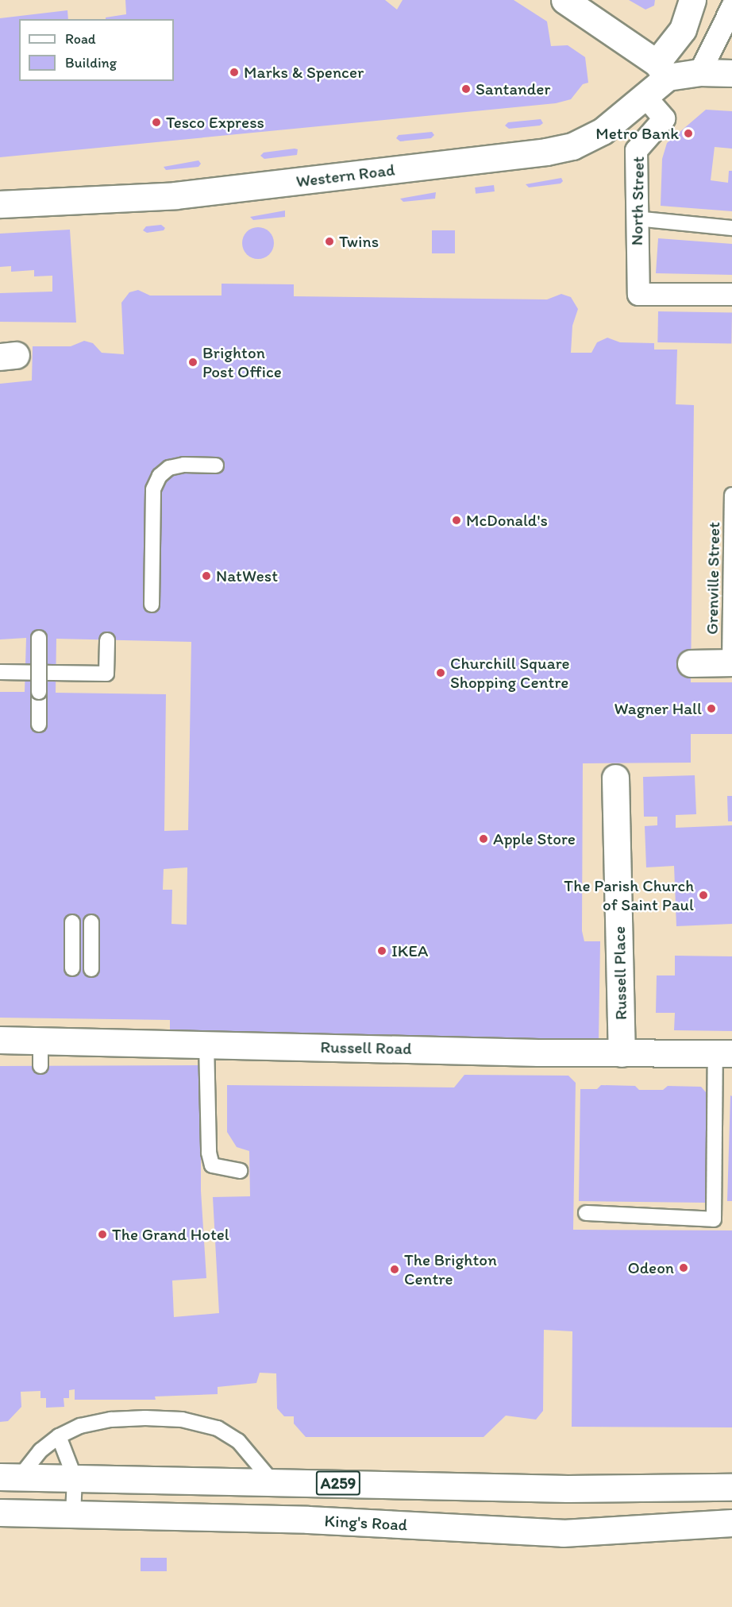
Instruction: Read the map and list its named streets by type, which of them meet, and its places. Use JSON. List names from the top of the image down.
{
  "streets": {
    "street": [
      "Western Road",
      "North Street",
      "Russell Place",
      "Russell Road",
      "A259",
      "King's Road"
    ],
    "lane": ["Grenville Street"]
  },
  "crossings": [
    ["Western Road", "North Street"],
    ["Russell Place", "Russell Road"]
  ],
  "places": [
    "Marks & Spencer",
    "Santander",
    "Tesco Express",
    "Metro Bank",
    "Twins",
    "Brighton Post Office",
    "McDonald's",
    "NatWest",
    "Churchill Square Shopping Centre",
    "Wagner Hall",
    "Apple Store",
    "The Parish Church of Saint Paul",
    "IKEA",
    "The Grand Hotel",
    "Odeon",
    "The Brighton Centre"
  ],
  "legend": ["Road", "Building"]
}
